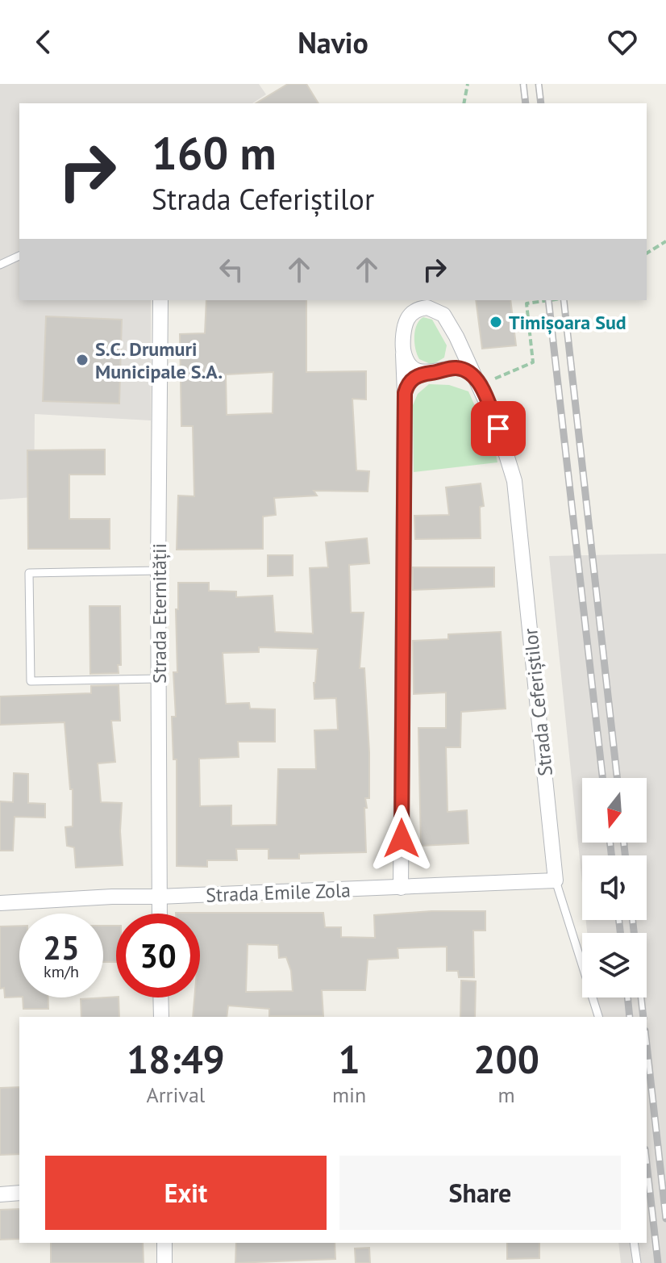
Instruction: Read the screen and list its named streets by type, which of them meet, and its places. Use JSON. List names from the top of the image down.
{
  "streets": {
    "street": ["Strada Eternității", "Strada Ceferiștilor", "Strada Emile Zola"]
  },
  "crossings": [
    ["Strada Eternității", "Strada Emile Zola"],
    ["Strada Ceferiștilor", "Strada Emile Zola"]
  ],
  "places": ["Timișoara Sud", "S.C. Drumuri Municipale S.A."],
  "north": "bottom",
  "page": {
    "header": "Navio",
    "turn": ["160 m", "Strada Ceferiștilor"],
    "speed": "25 km/h",
    "limit": "30",
    "eta": [
      "18:49",
      "Arrival",
      "1",
      "min",
      "200",
      "m"
    ],
    "buttons": ["Exit", "Share"]
  }
}
